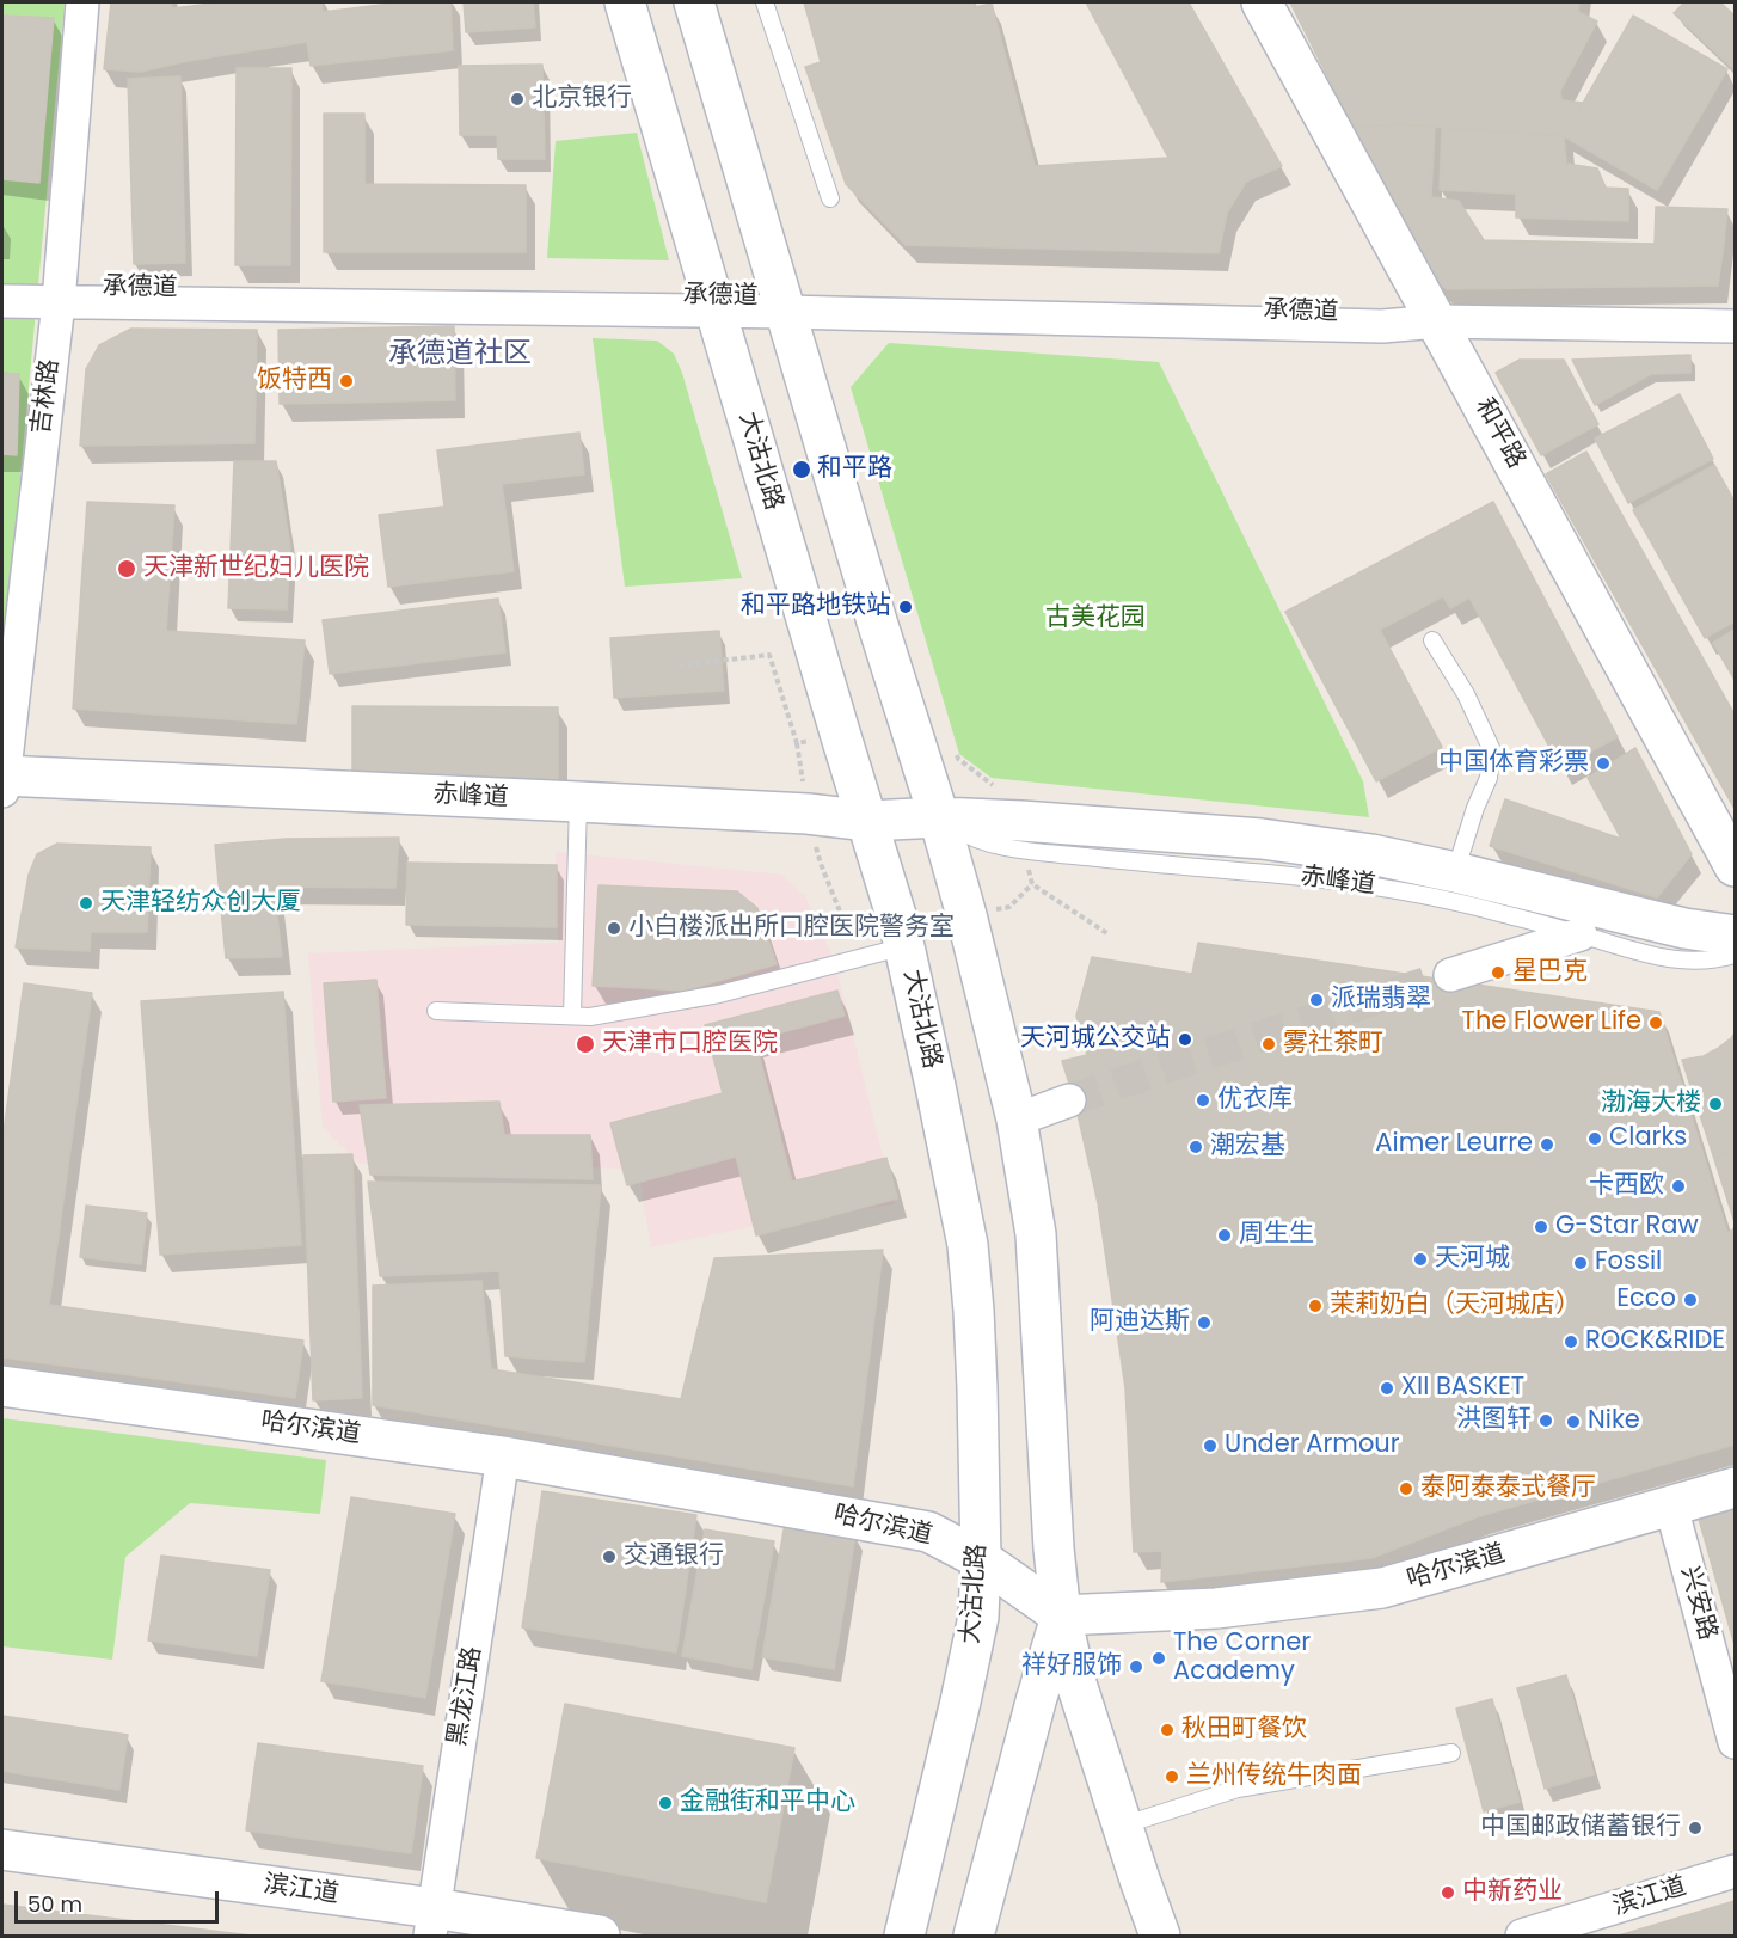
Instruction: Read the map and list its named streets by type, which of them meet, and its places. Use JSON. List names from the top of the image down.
{
  "streets": {
    "main road": [
      "和平路",
      "大沽北路",
      "赤峰道",
      "哈尔滨道",
      "滨江道"
    ],
    "street": [
      "承德道",
      "吉林路",
      "兴安路",
      "黑龙江路"
    ]
  },
  "crossings": [
    ["承德道", "吉林路"],
    ["承德道", "和平路"],
    ["承德道", "大沽北路"],
    ["吉林路", "赤峰道"],
    ["大沽北路", "赤峰道"],
    ["大沽北路", "哈尔滨道"],
    ["哈尔滨道", "兴安路"],
    ["哈尔滨道", "黑龙江路"],
    ["黑龙江路", "滨江道"]
  ],
  "districts": ["承德道社区"],
  "parks": ["古美花园"],
  "places": [
    "北京银行",
    "饭特西",
    "和平路",
    "天津新世纪妇儿医院",
    "和平路地铁站",
    "中国体育彩票",
    "天津轻纺众创大厦",
    "小白楼派出所口腔医院警务室",
    "星巴克",
    "派瑞翡翠",
    "The Flower Life",
    "天河城公交站",
    "天津市口腔医院",
    "雾社茶町",
    "优衣库",
    "渤海大楼",
    "Clarks",
    "Aimer Leurre",
    "潮宏基",
    "卡西欧",
    "G-Star Raw",
    "周生生",
    "天河城",
    "Fossil",
    "Ecco",
    "茉莉奶白（天河城店）",
    "阿迪达斯",
    "ROCK&RIDE",
    "XII BASKET",
    "洪图轩",
    "Nike",
    "Under Armour",
    "泰阿泰泰式餐厅",
    "交通银行",
    "The Corner Academy",
    "祥好服饰",
    "秋田町餐饮",
    "兰州传统牛肉面",
    "金融街和平中心",
    "中国邮政储蓄银行",
    "中新药业"
  ],
  "scale_bar": "50 m"
}
